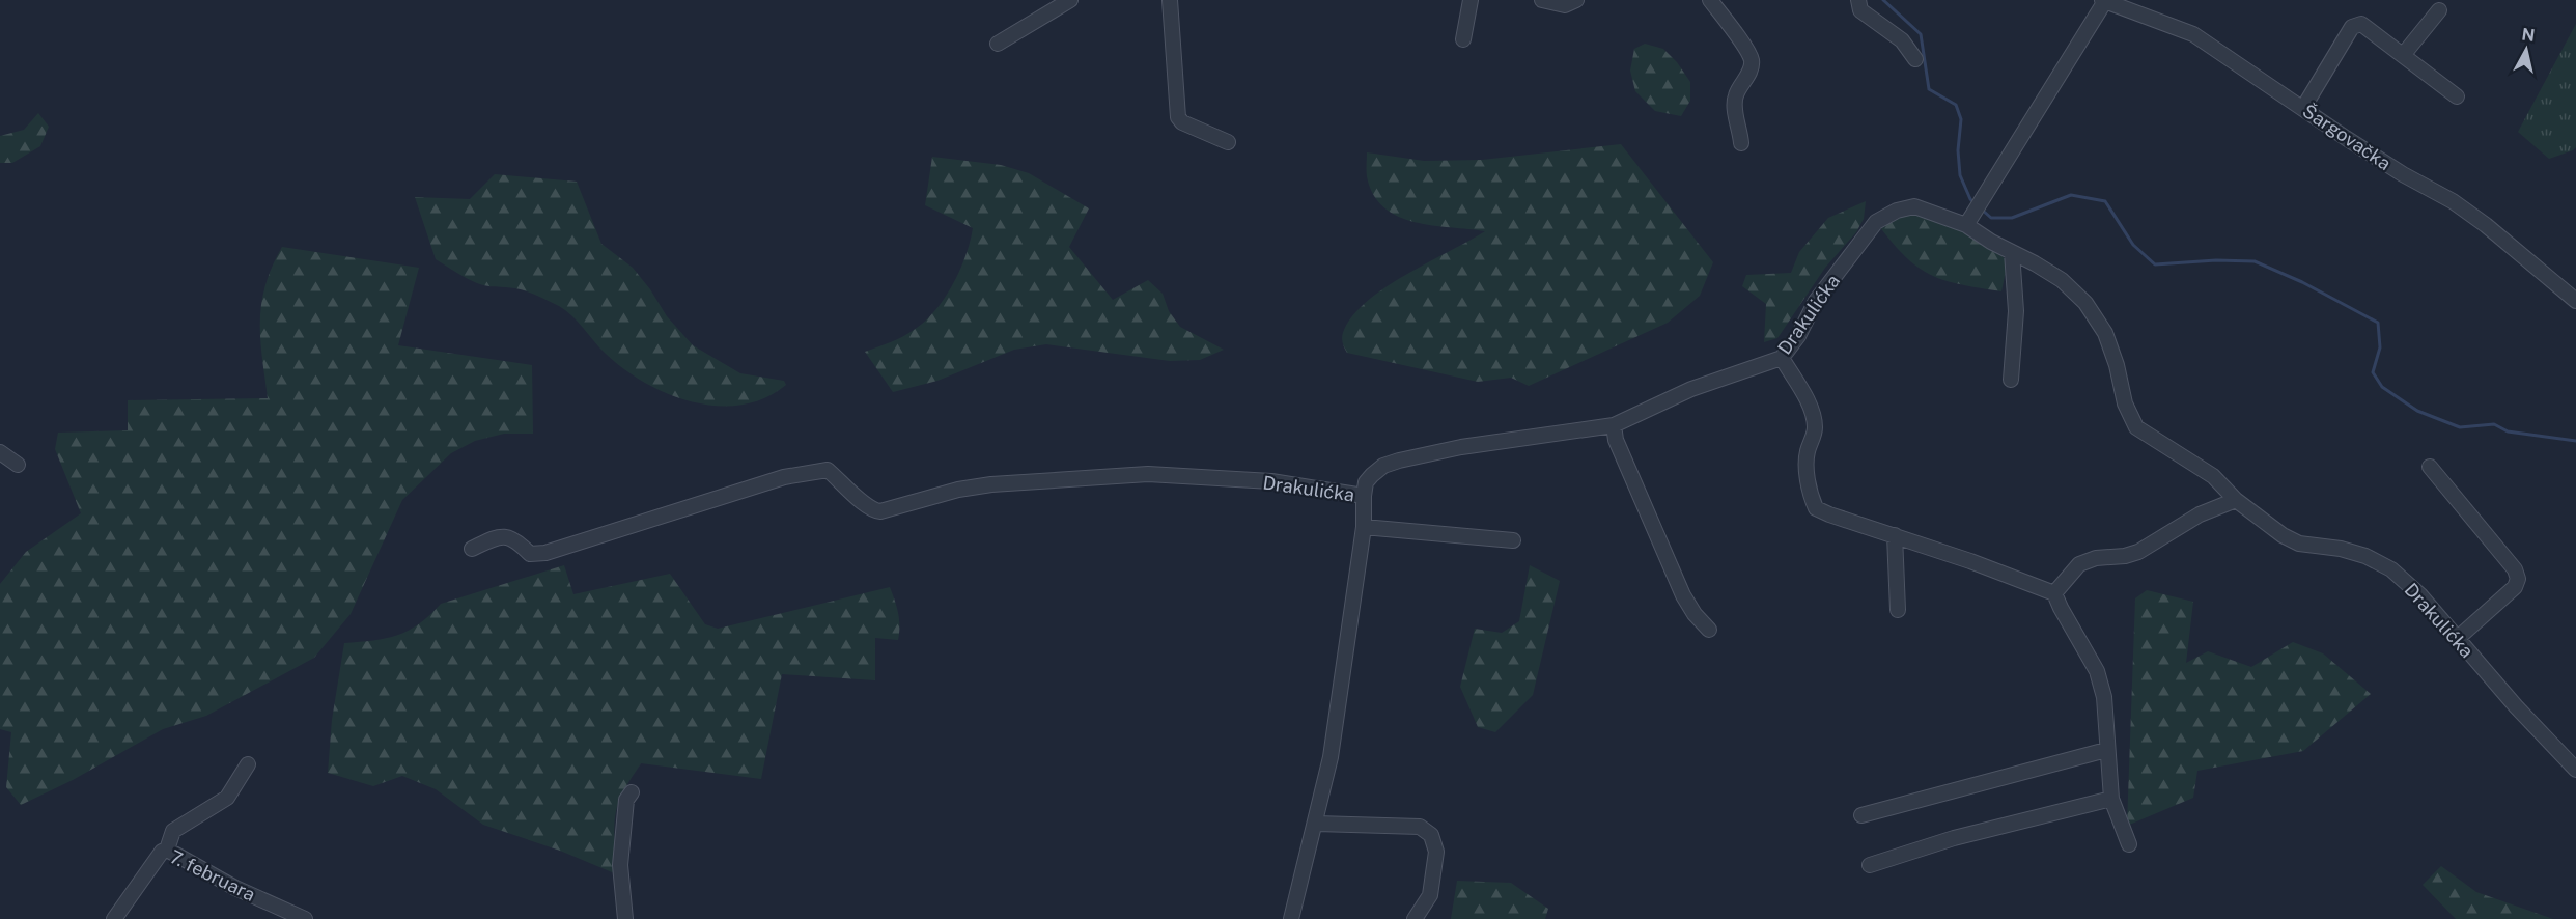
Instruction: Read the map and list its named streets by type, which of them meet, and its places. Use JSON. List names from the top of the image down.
{
  "streets": {
    "street": ["Šargovačka", "Drakulićka", "7. februara"]
  },
  "north": "top"
}
